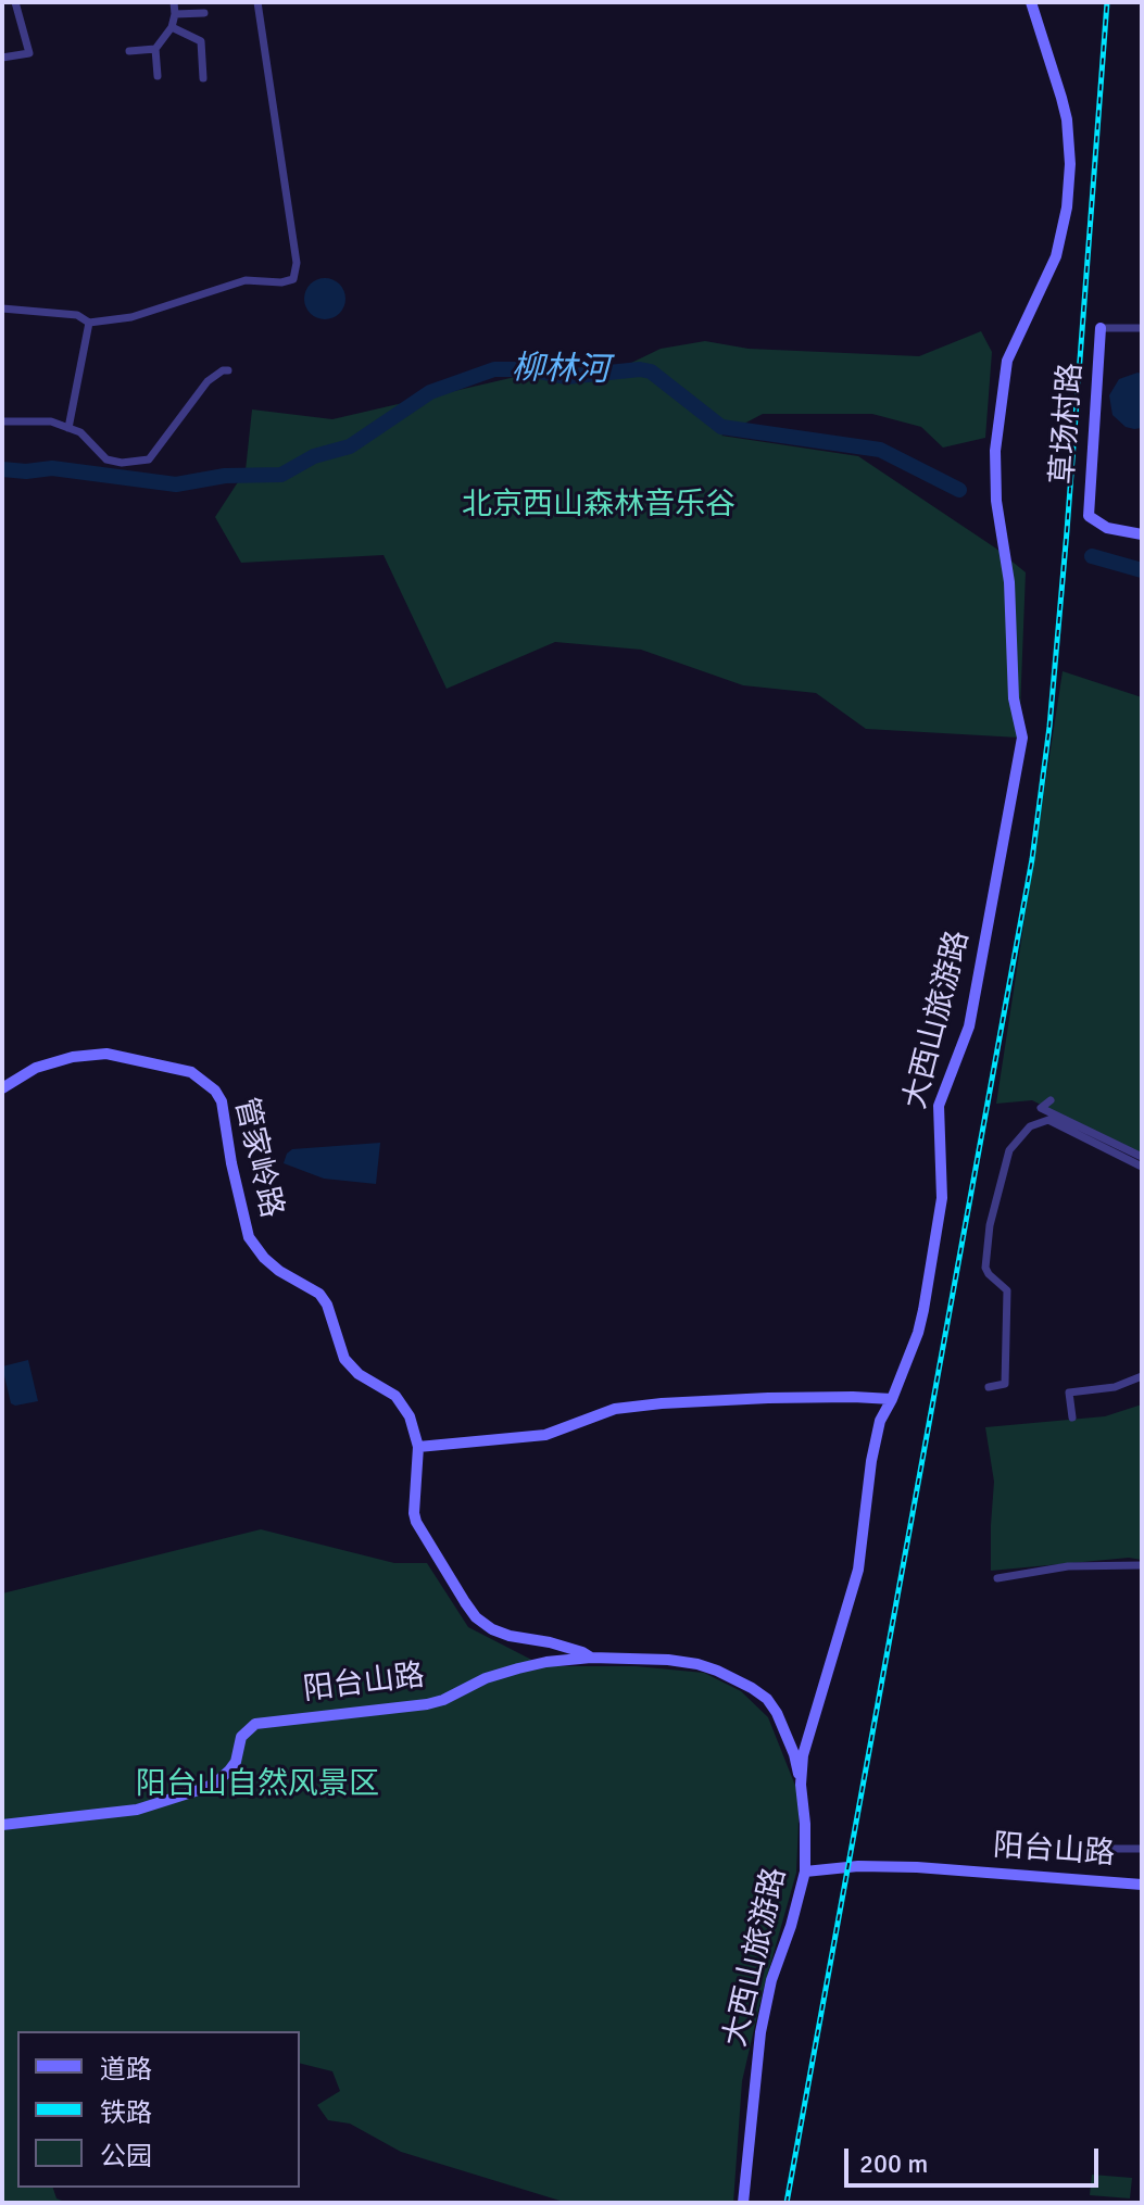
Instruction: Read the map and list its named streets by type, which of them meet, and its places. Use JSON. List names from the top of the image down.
{
  "streets": {
    "street": [
      "草场村路",
      "大西山旅游路",
      "管家岭路",
      "阳台山路"
    ]
  },
  "crossings": [
    ["大西山旅游路", "阳台山路"],
    ["管家岭路", "阳台山路"]
  ],
  "water": ["柳林河"],
  "parks": ["北京西山森林音乐谷", "阳台山自然风景区"],
  "legend": ["道路", "铁路", "公园"],
  "scale_bar": "200 m"
}
